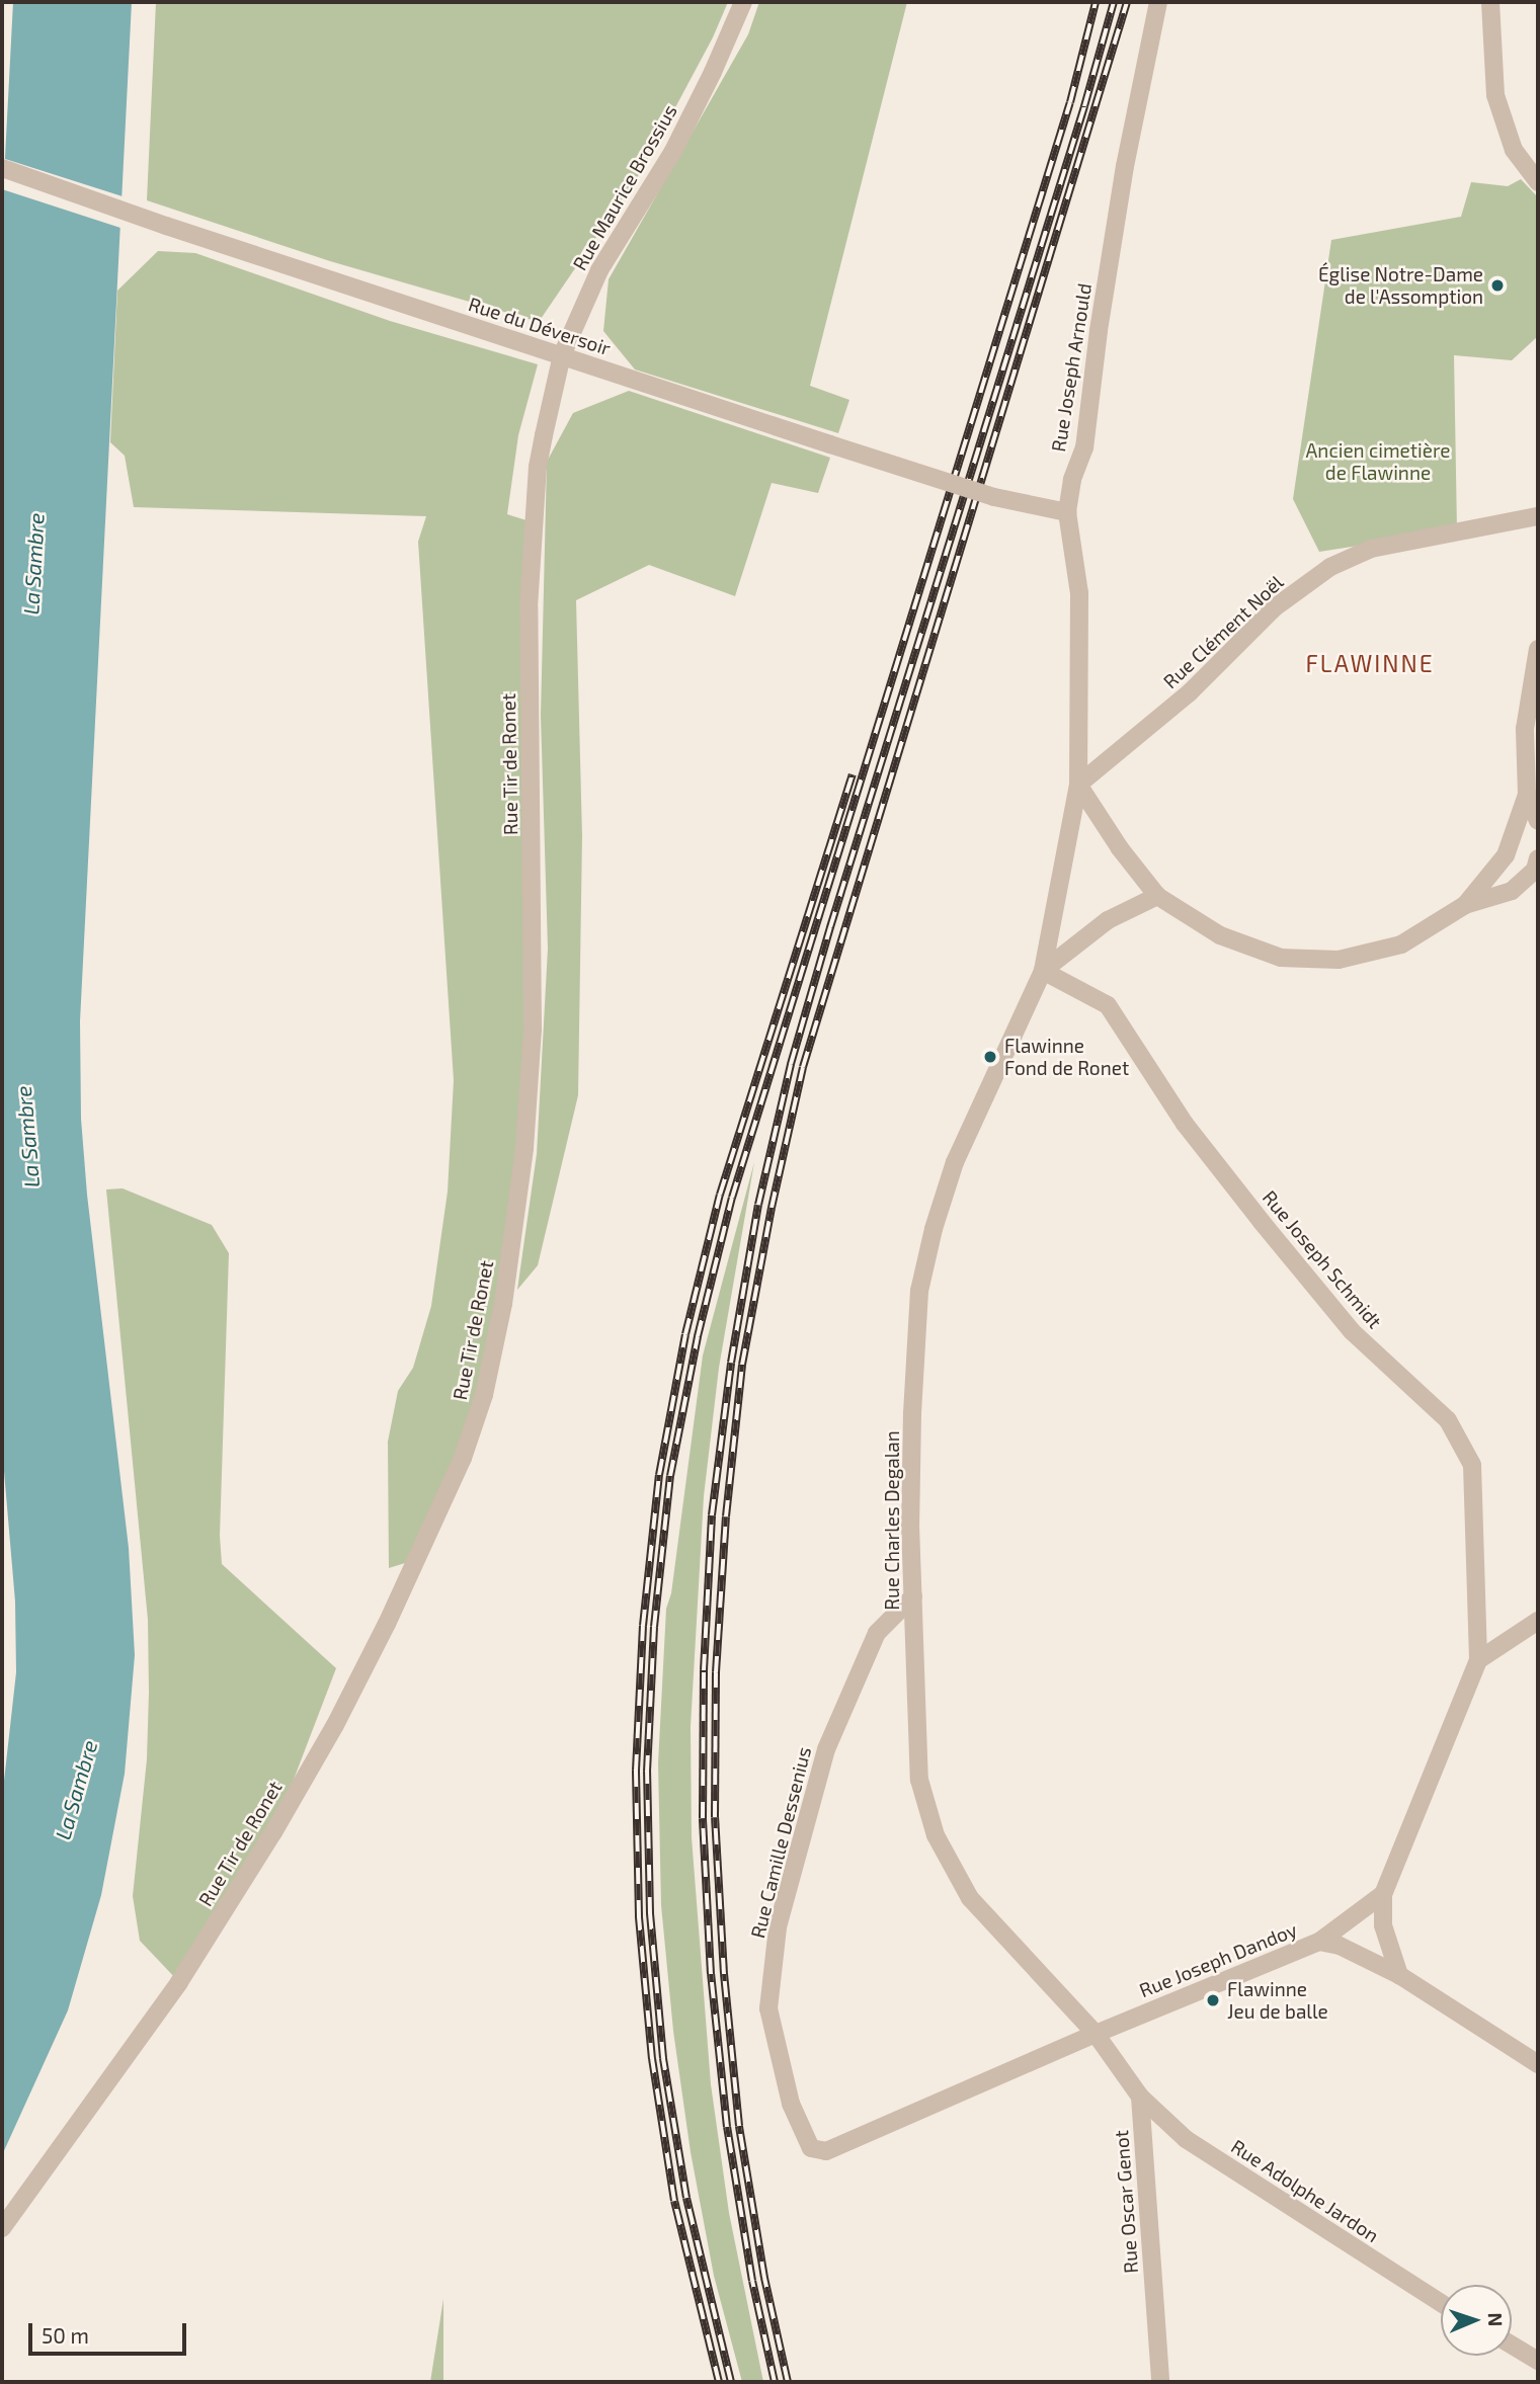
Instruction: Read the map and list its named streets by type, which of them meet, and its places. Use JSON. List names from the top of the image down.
{
  "streets": {
    "street": [
      "Rue Maurice Brossius",
      "Rue du Déversoir",
      "Rue Joseph Arnould",
      "Rue Clément Noël",
      "Rue Tir de Ronet",
      "Rue Joseph Schmidt",
      "Rue Charles Degalan",
      "Rue Camille Dessenius",
      "Rue Joseph Dandoy",
      "Rue Adolphe Jardon",
      "Rue Oscar Genot"
    ]
  },
  "crossings": [
    ["Rue Maurice Brossius", "Rue du Déversoir"],
    ["Rue Maurice Brossius", "Rue Tir de Ronet"],
    ["Rue du Déversoir", "Rue Joseph Arnould"],
    ["Rue du Déversoir", "Rue Tir de Ronet"],
    ["Rue Joseph Arnould", "Rue Clément Noël"],
    ["Rue Joseph Arnould", "Rue Charles Degalan"],
    ["Rue Clément Noël", "Rue Charles Degalan"],
    ["Rue Joseph Schmidt", "Rue Charles Degalan"],
    ["Rue Charles Degalan", "Rue Camille Dessenius"],
    ["Rue Charles Degalan", "Rue Joseph Dandoy"],
    ["Rue Camille Dessenius", "Rue Joseph Dandoy"],
    ["Rue Adolphe Jardon", "Rue Oscar Genot"]
  ],
  "districts": ["FLAWINNE"],
  "water": ["La Sambre"],
  "parks": ["Ancien cimetière de Flawinne"],
  "places": ["Église Notre-Dame de l'Assomption", "Flawinne Fond de Ronet", "Flawinne Jeu de balle"],
  "scale_bar": "50 m",
  "north": "right"
}
